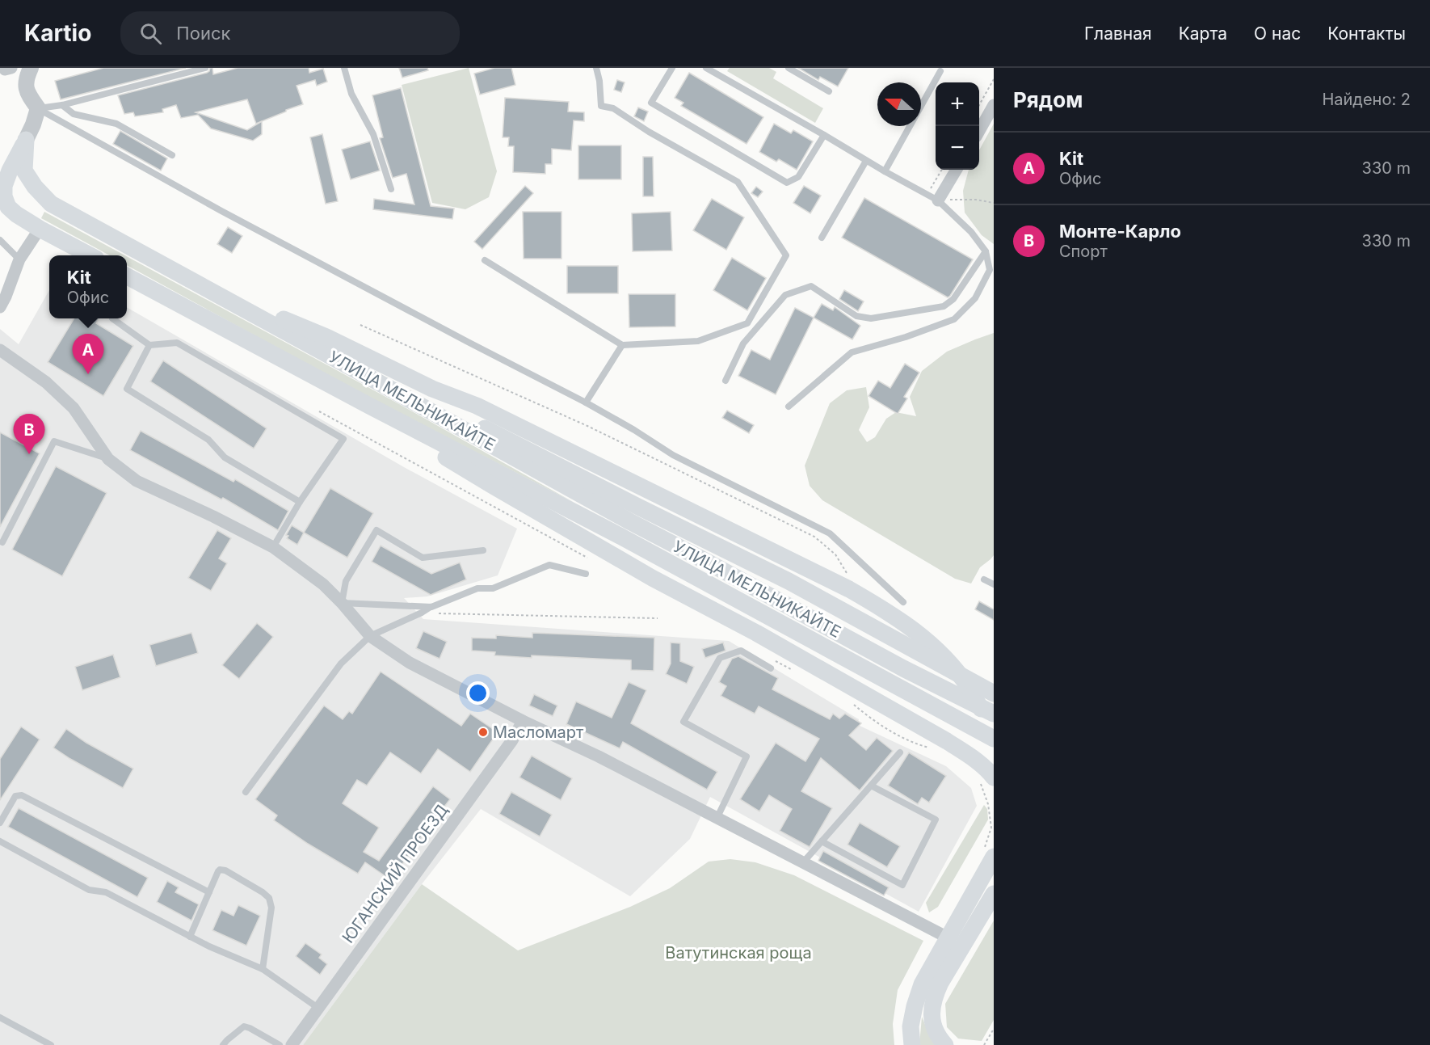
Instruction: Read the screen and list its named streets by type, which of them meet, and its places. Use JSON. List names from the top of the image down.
{
  "streets": {
    "main road": ["УЛИЦА МЕЛЬНИКАЙТЕ"],
    "street": ["ЮГАНСКИЙ ПРОЕЗД"]
  },
  "parks": ["Ватутинская роща"],
  "places": ["Масломарт"],
  "north": "left",
  "page": {
    "header": "Kartio",
    "search": "Поиск",
    "nav": [
      "Главная",
      "Карта",
      "О нас",
      "Контакты"
    ],
    "heading": ["Рядом", "Найдено: 2"],
    "map_buttons": ["+", "−"],
    "list": [
      {
        "mark": "A",
        "name": "Kit",
        "note": "Офис",
        "value": "330 m"
      },
      {
        "mark": "B",
        "name": "Монте-Карло",
        "note": "Спорт",
        "value": "330 m"
      }
    ],
    "popup": ["Kit", "Офис"],
    "pins": ["A", "B"]
  }
}
